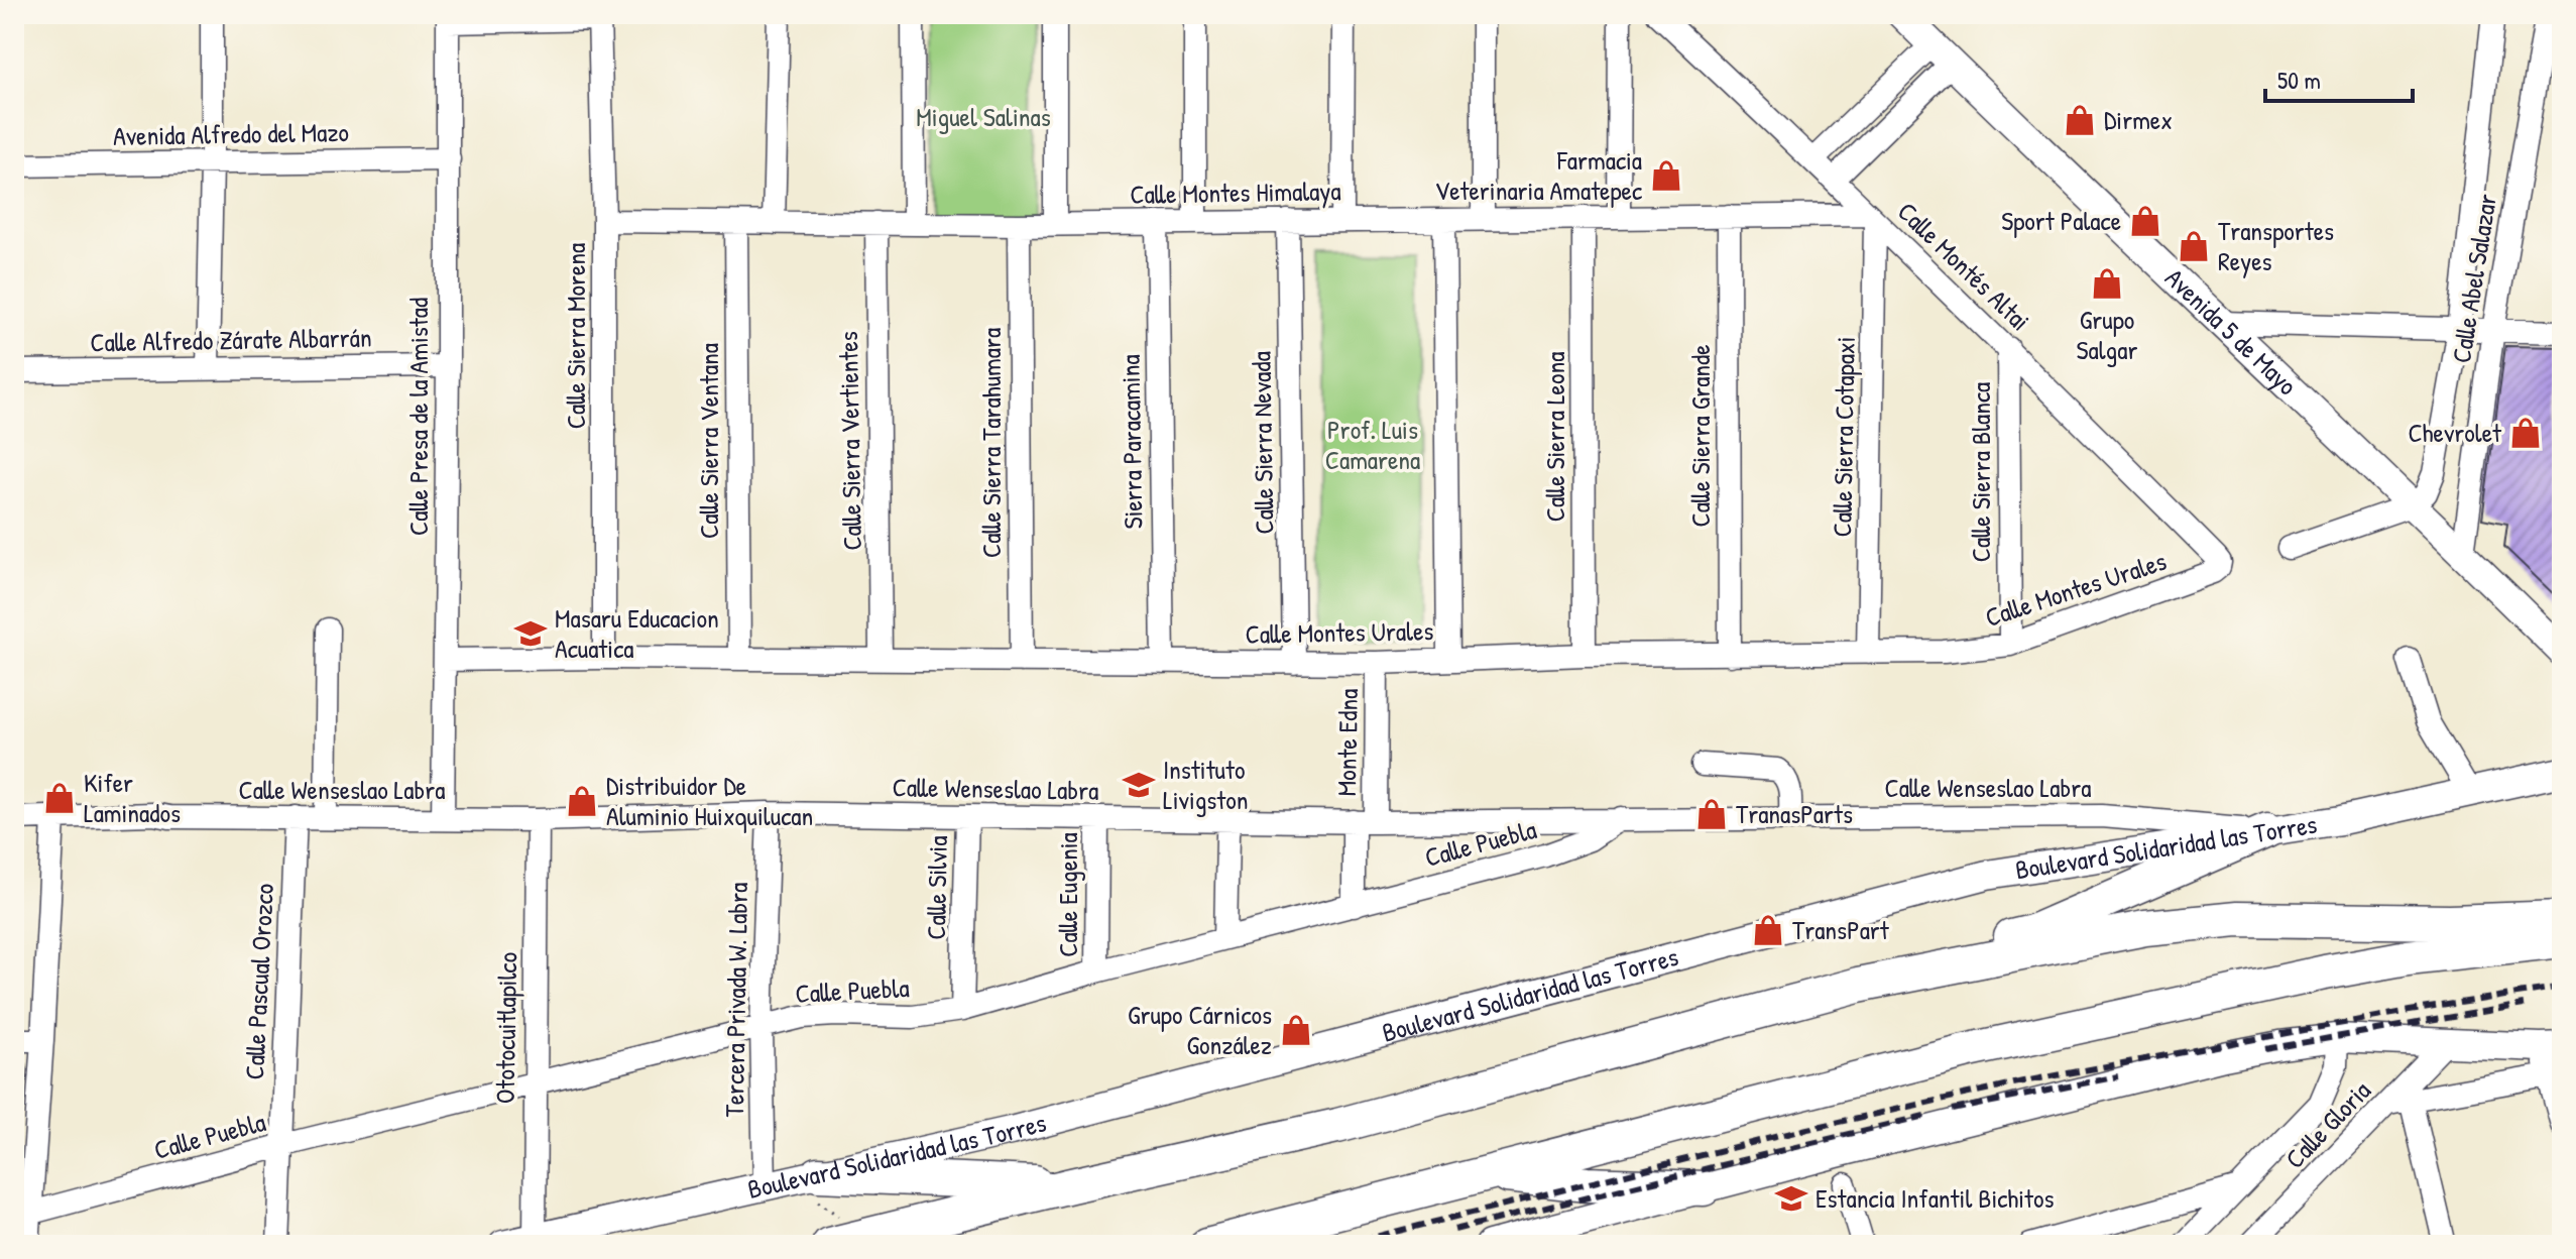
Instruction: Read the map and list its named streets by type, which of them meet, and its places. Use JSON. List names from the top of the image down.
{
  "streets": {
    "main road": ["Avenida 5 de Mayo", "Boulevard Solidaridad las Torres"],
    "street": [
      "Avenida Alfredo del Mazo",
      "Calle Montes Himalaya",
      "Calle Montés Altai",
      "Calle Abel Salazar",
      "Calle Sierra Morena",
      "Calle Alfredo Zárate Albarrán",
      "Calle Presa de la Amistad",
      "Calle Sierra Grande",
      "Calle Sierra Leona",
      "Calle Sierra Cotapaxi",
      "Calle Sierra Ventana",
      "Calle Sierra Vertientes",
      "Sierra Paracamina",
      "Calle Sierra Tarahumara",
      "Calle Sierra Nevada",
      "Calle Sierra Blanca",
      "Calle Montes Urales",
      "Monte Edna",
      "Calle Wenseslao Labra",
      "Calle Puebla",
      "Calle Silvia",
      "Calle Eugenia",
      "Calle Pascual Orozco",
      "Tercera Privada W. Labra",
      "Ototocuitlapilco",
      "Calle Gloria"
    ]
  },
  "crossings": [
    ["Avenida Alfredo del Mazo", "Calle Presa de la Amistad"],
    ["Calle Montes Himalaya", "Calle Montés Altai"],
    ["Calle Montes Himalaya", "Calle Sierra Morena"],
    ["Calle Montes Himalaya", "Calle Sierra Grande"],
    ["Calle Montes Himalaya", "Calle Sierra Leona"],
    ["Calle Montes Himalaya", "Calle Sierra Cotapaxi"],
    ["Calle Montes Himalaya", "Calle Sierra Ventana"],
    ["Calle Montes Himalaya", "Calle Sierra Vertientes"],
    ["Calle Montes Himalaya", "Sierra Paracamina"],
    ["Calle Montes Himalaya", "Calle Sierra Tarahumara"],
    ["Calle Montes Himalaya", "Calle Sierra Nevada"],
    ["Calle Montés Altai", "Calle Sierra Cotapaxi"],
    ["Calle Montés Altai", "Calle Sierra Blanca"],
    ["Calle Montés Altai", "Calle Montes Urales"],
    ["Calle Abel Salazar", "Avenida 5 de Mayo"],
    ["Calle Sierra Morena", "Calle Montes Urales"],
    ["Calle Alfredo Zárate Albarrán", "Calle Presa de la Amistad"],
    ["Calle Presa de la Amistad", "Calle Montes Urales"],
    ["Calle Presa de la Amistad", "Calle Wenseslao Labra"],
    ["Calle Sierra Grande", "Calle Montes Urales"],
    ["Calle Sierra Leona", "Calle Montes Urales"],
    ["Calle Sierra Cotapaxi", "Calle Montes Urales"],
    ["Calle Sierra Ventana", "Calle Montes Urales"],
    ["Calle Sierra Vertientes", "Calle Montes Urales"],
    ["Sierra Paracamina", "Calle Montes Urales"],
    ["Calle Sierra Tarahumara", "Calle Montes Urales"],
    ["Calle Sierra Nevada", "Calle Montes Urales"],
    ["Calle Sierra Blanca", "Calle Montes Urales"],
    ["Calle Montes Urales", "Monte Edna"],
    ["Monte Edna", "Calle Wenseslao Labra"],
    ["Monte Edna", "Calle Puebla"],
    ["Calle Wenseslao Labra", "Calle Puebla"],
    ["Calle Wenseslao Labra", "Boulevard Solidaridad las Torres"],
    ["Calle Wenseslao Labra", "Calle Silvia"],
    ["Calle Wenseslao Labra", "Calle Eugenia"],
    ["Calle Wenseslao Labra", "Calle Pascual Orozco"],
    ["Calle Wenseslao Labra", "Tercera Privada W. Labra"],
    ["Calle Wenseslao Labra", "Ototocuitlapilco"],
    ["Calle Puebla", "Calle Silvia"],
    ["Calle Puebla", "Calle Eugenia"],
    ["Calle Puebla", "Calle Pascual Orozco"],
    ["Calle Puebla", "Tercera Privada W. Labra"],
    ["Calle Puebla", "Ototocuitlapilco"],
    ["Boulevard Solidaridad las Torres", "Tercera Privada W. Labra"],
    ["Boulevard Solidaridad las Torres", "Ototocuitlapilco"]
  ],
  "parks": ["Miguel Salinas", "Prof. Luis Camarena"],
  "places": {
    "shop": [
      "Dirmex",
      "Farmacia Veterinaria Amatepec",
      "Sport Palace",
      "Transportes Reyes",
      "Grupo Salgar",
      "Chevrolet",
      "Kifer Laminados",
      "Distribuidor De Aluminio Huixquilucan",
      "TranasParts",
      "TransPart",
      "Grupo Cárnicos González"
    ],
    "school or university": ["Masaru Educacion Acuatica", "Instituto Livigston", "Estancia Infantil Bichitos"]
  },
  "scale_bar": "50 m"
}
